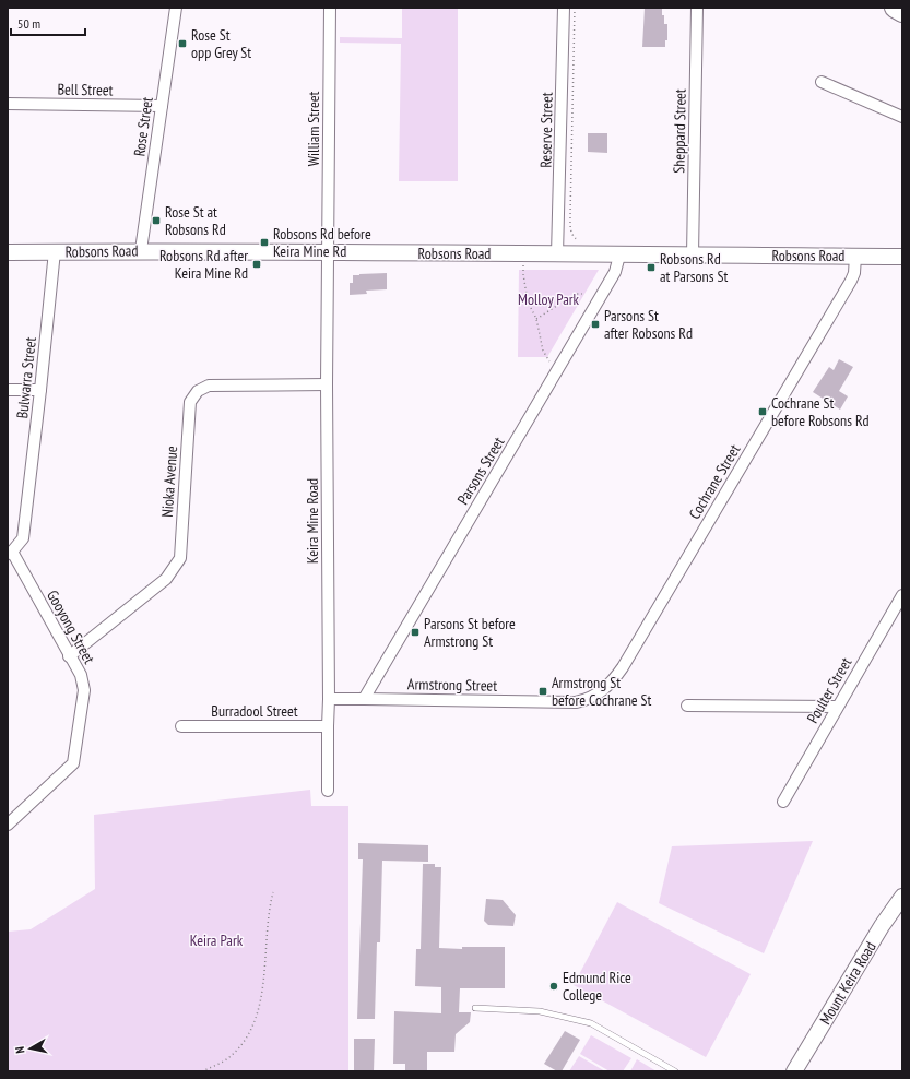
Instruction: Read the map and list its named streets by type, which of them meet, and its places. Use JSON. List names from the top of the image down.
{
  "streets": {
    "main road": ["Robsons Road", "Mount Keira Road"],
    "street": [
      "Bell Street",
      "Rose Street",
      "William Street",
      "Reserve Street",
      "Sheppard Street",
      "Bulwarra Street",
      "Parsons Street",
      "Nioka Avenue",
      "Cochrane Street",
      "Keira Mine Road",
      "Gooyong Street",
      "Armstrong Street",
      "Poulter Street",
      "Burradool Street"
    ]
  },
  "crossings": [
    ["Bell Street", "Rose Street"],
    ["Rose Street", "Robsons Road"],
    ["William Street", "Robsons Road"],
    ["William Street", "Keira Mine Road"],
    ["Reserve Street", "Robsons Road"],
    ["Sheppard Street", "Robsons Road"],
    ["Robsons Road", "Bulwarra Street"],
    ["Robsons Road", "Parsons Street"],
    ["Robsons Road", "Cochrane Street"],
    ["Robsons Road", "Keira Mine Road"],
    ["Bulwarra Street", "Gooyong Street"],
    ["Parsons Street", "Armstrong Street"],
    ["Nioka Avenue", "Keira Mine Road"],
    ["Nioka Avenue", "Gooyong Street"],
    ["Cochrane Street", "Armstrong Street"],
    ["Keira Mine Road", "Armstrong Street"],
    ["Keira Mine Road", "Burradool Street"]
  ],
  "parks": ["Molloy Park", "Keira Park"],
  "places": {
    "transit": [
      "Rose St opp Grey St",
      "Rose St at Robsons Rd",
      "Robsons Rd before Keira Mine Rd",
      "Robsons Rd after Keira Mine Rd",
      "Robsons Rd at Parsons St",
      "Parsons St after Robsons Rd",
      "Cochrane St before Robsons Rd",
      "Parsons St before Armstrong St",
      "Armstrong St before Cochrane St"
    ],
    "other": ["Edmund Rice College"]
  },
  "scale_bar": "50 m",
  "north": "left"
}
